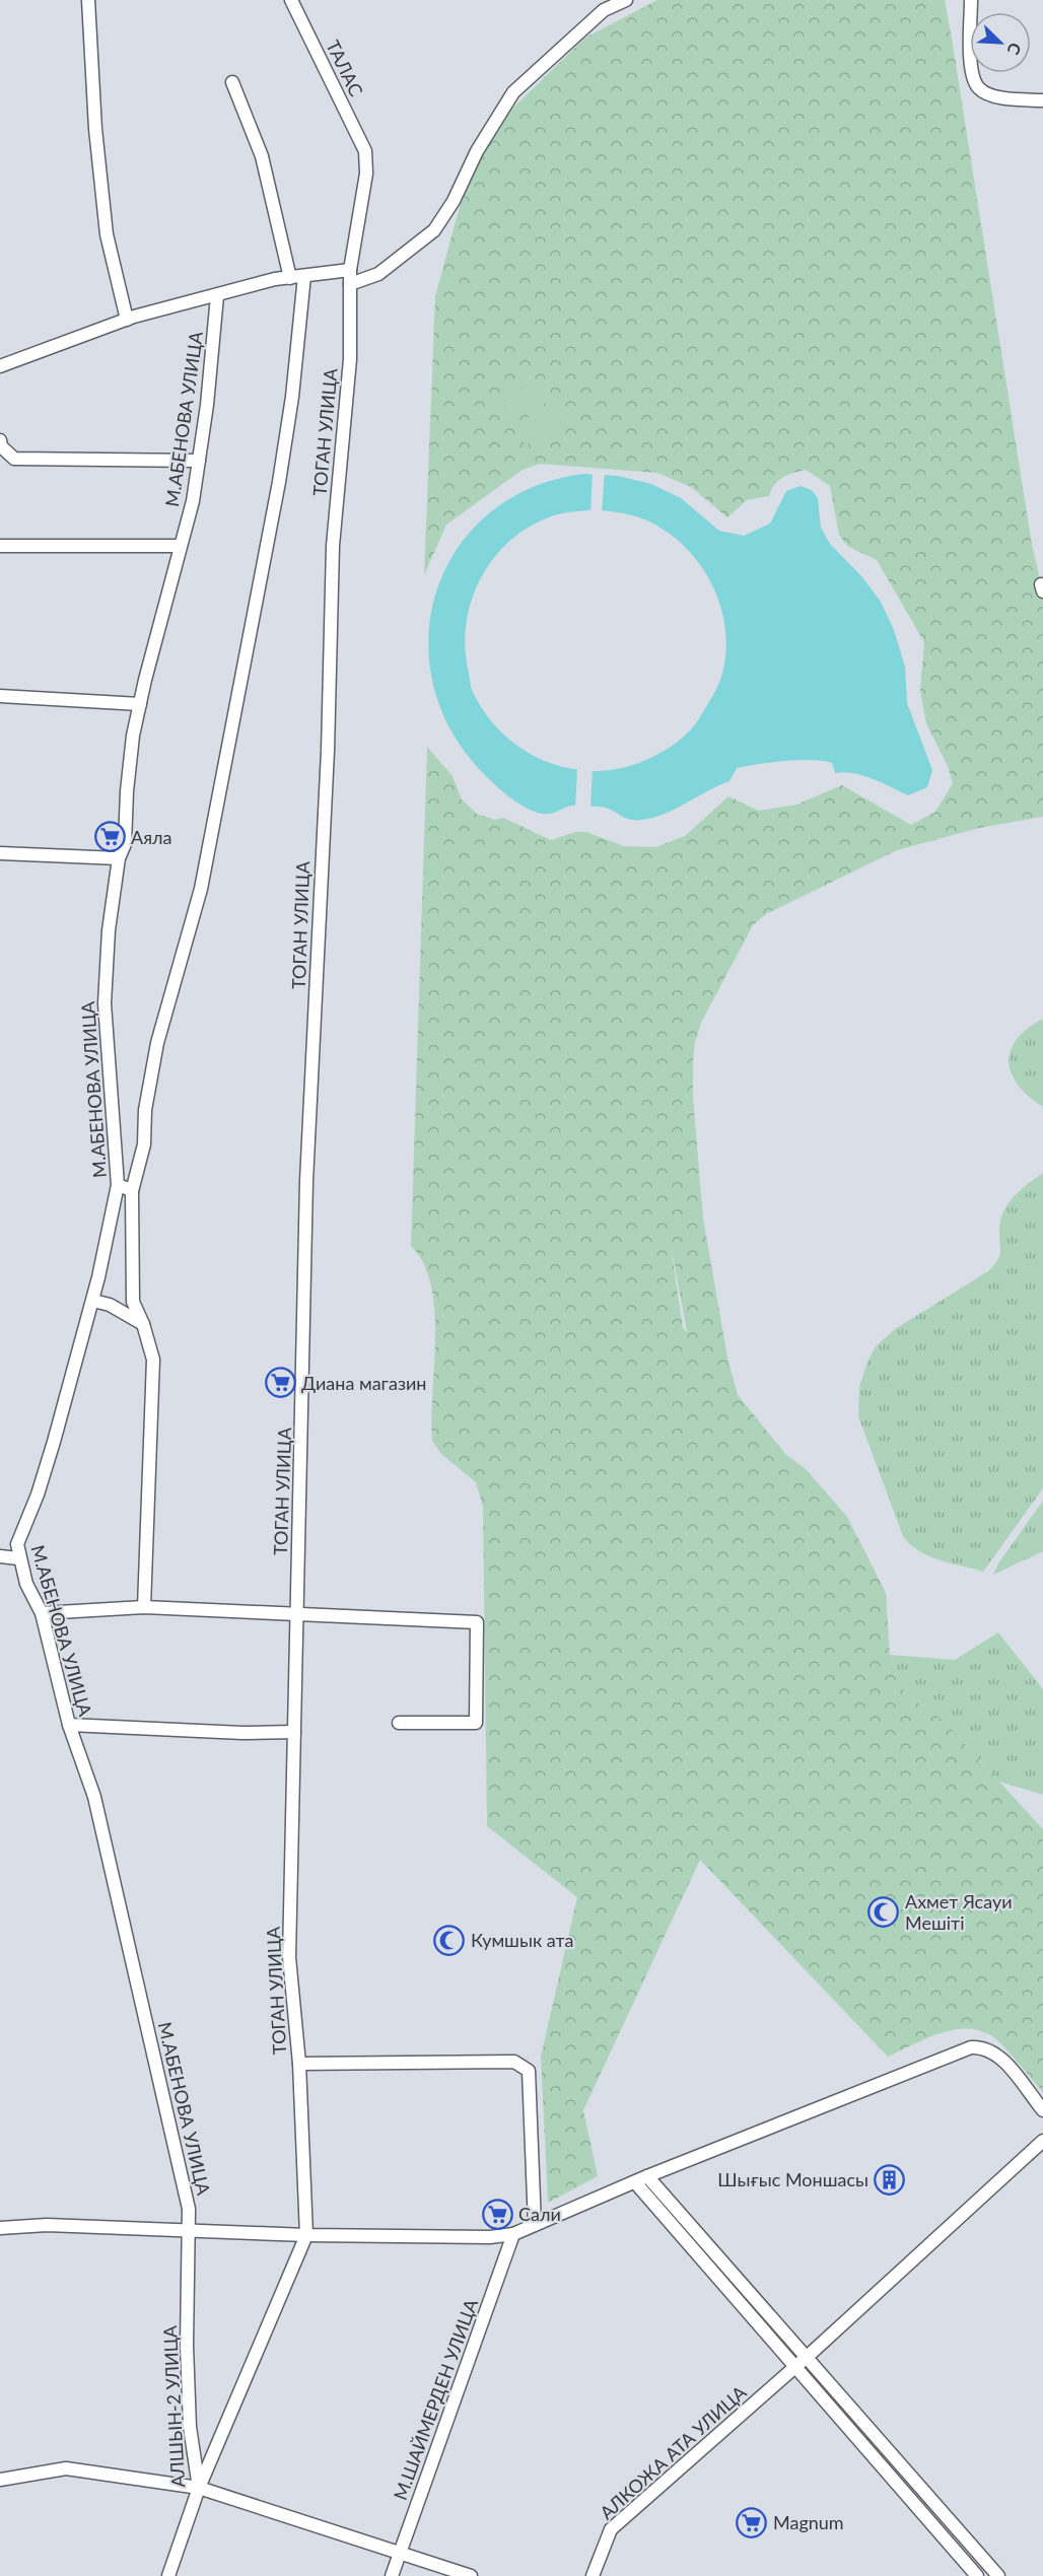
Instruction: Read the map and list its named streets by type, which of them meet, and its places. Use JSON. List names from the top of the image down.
{
  "streets": {
    "street": [
      "ТАЛАС",
      "М.АБЕНОВА УЛИЦА",
      "ТОГАН УЛИЦА",
      "М.ШАЙМЕРДЕН УЛИЦА",
      "АЛШЫН-2 УЛИЦА",
      "АЛКОЖА АТА УЛИЦА"
    ]
  },
  "crossings": [
    ["ТАЛАС", "ТОГАН УЛИЦА"],
    ["М.АБЕНОВА УЛИЦА", "ТОГАН УЛИЦА"],
    ["М.АБЕНОВА УЛИЦА", "АЛШЫН-2 УЛИЦА"]
  ],
  "places": {
    "supermarket": [
      "Аяла",
      "Диана магазин",
      "Сали",
      "Magnum"
    ],
    "mosque": ["Ахмет Ясауи Мешіті", "Кумшык ата"],
    "building": ["Шығыс Моншасы"]
  },
  "north": "bottom right"
}
